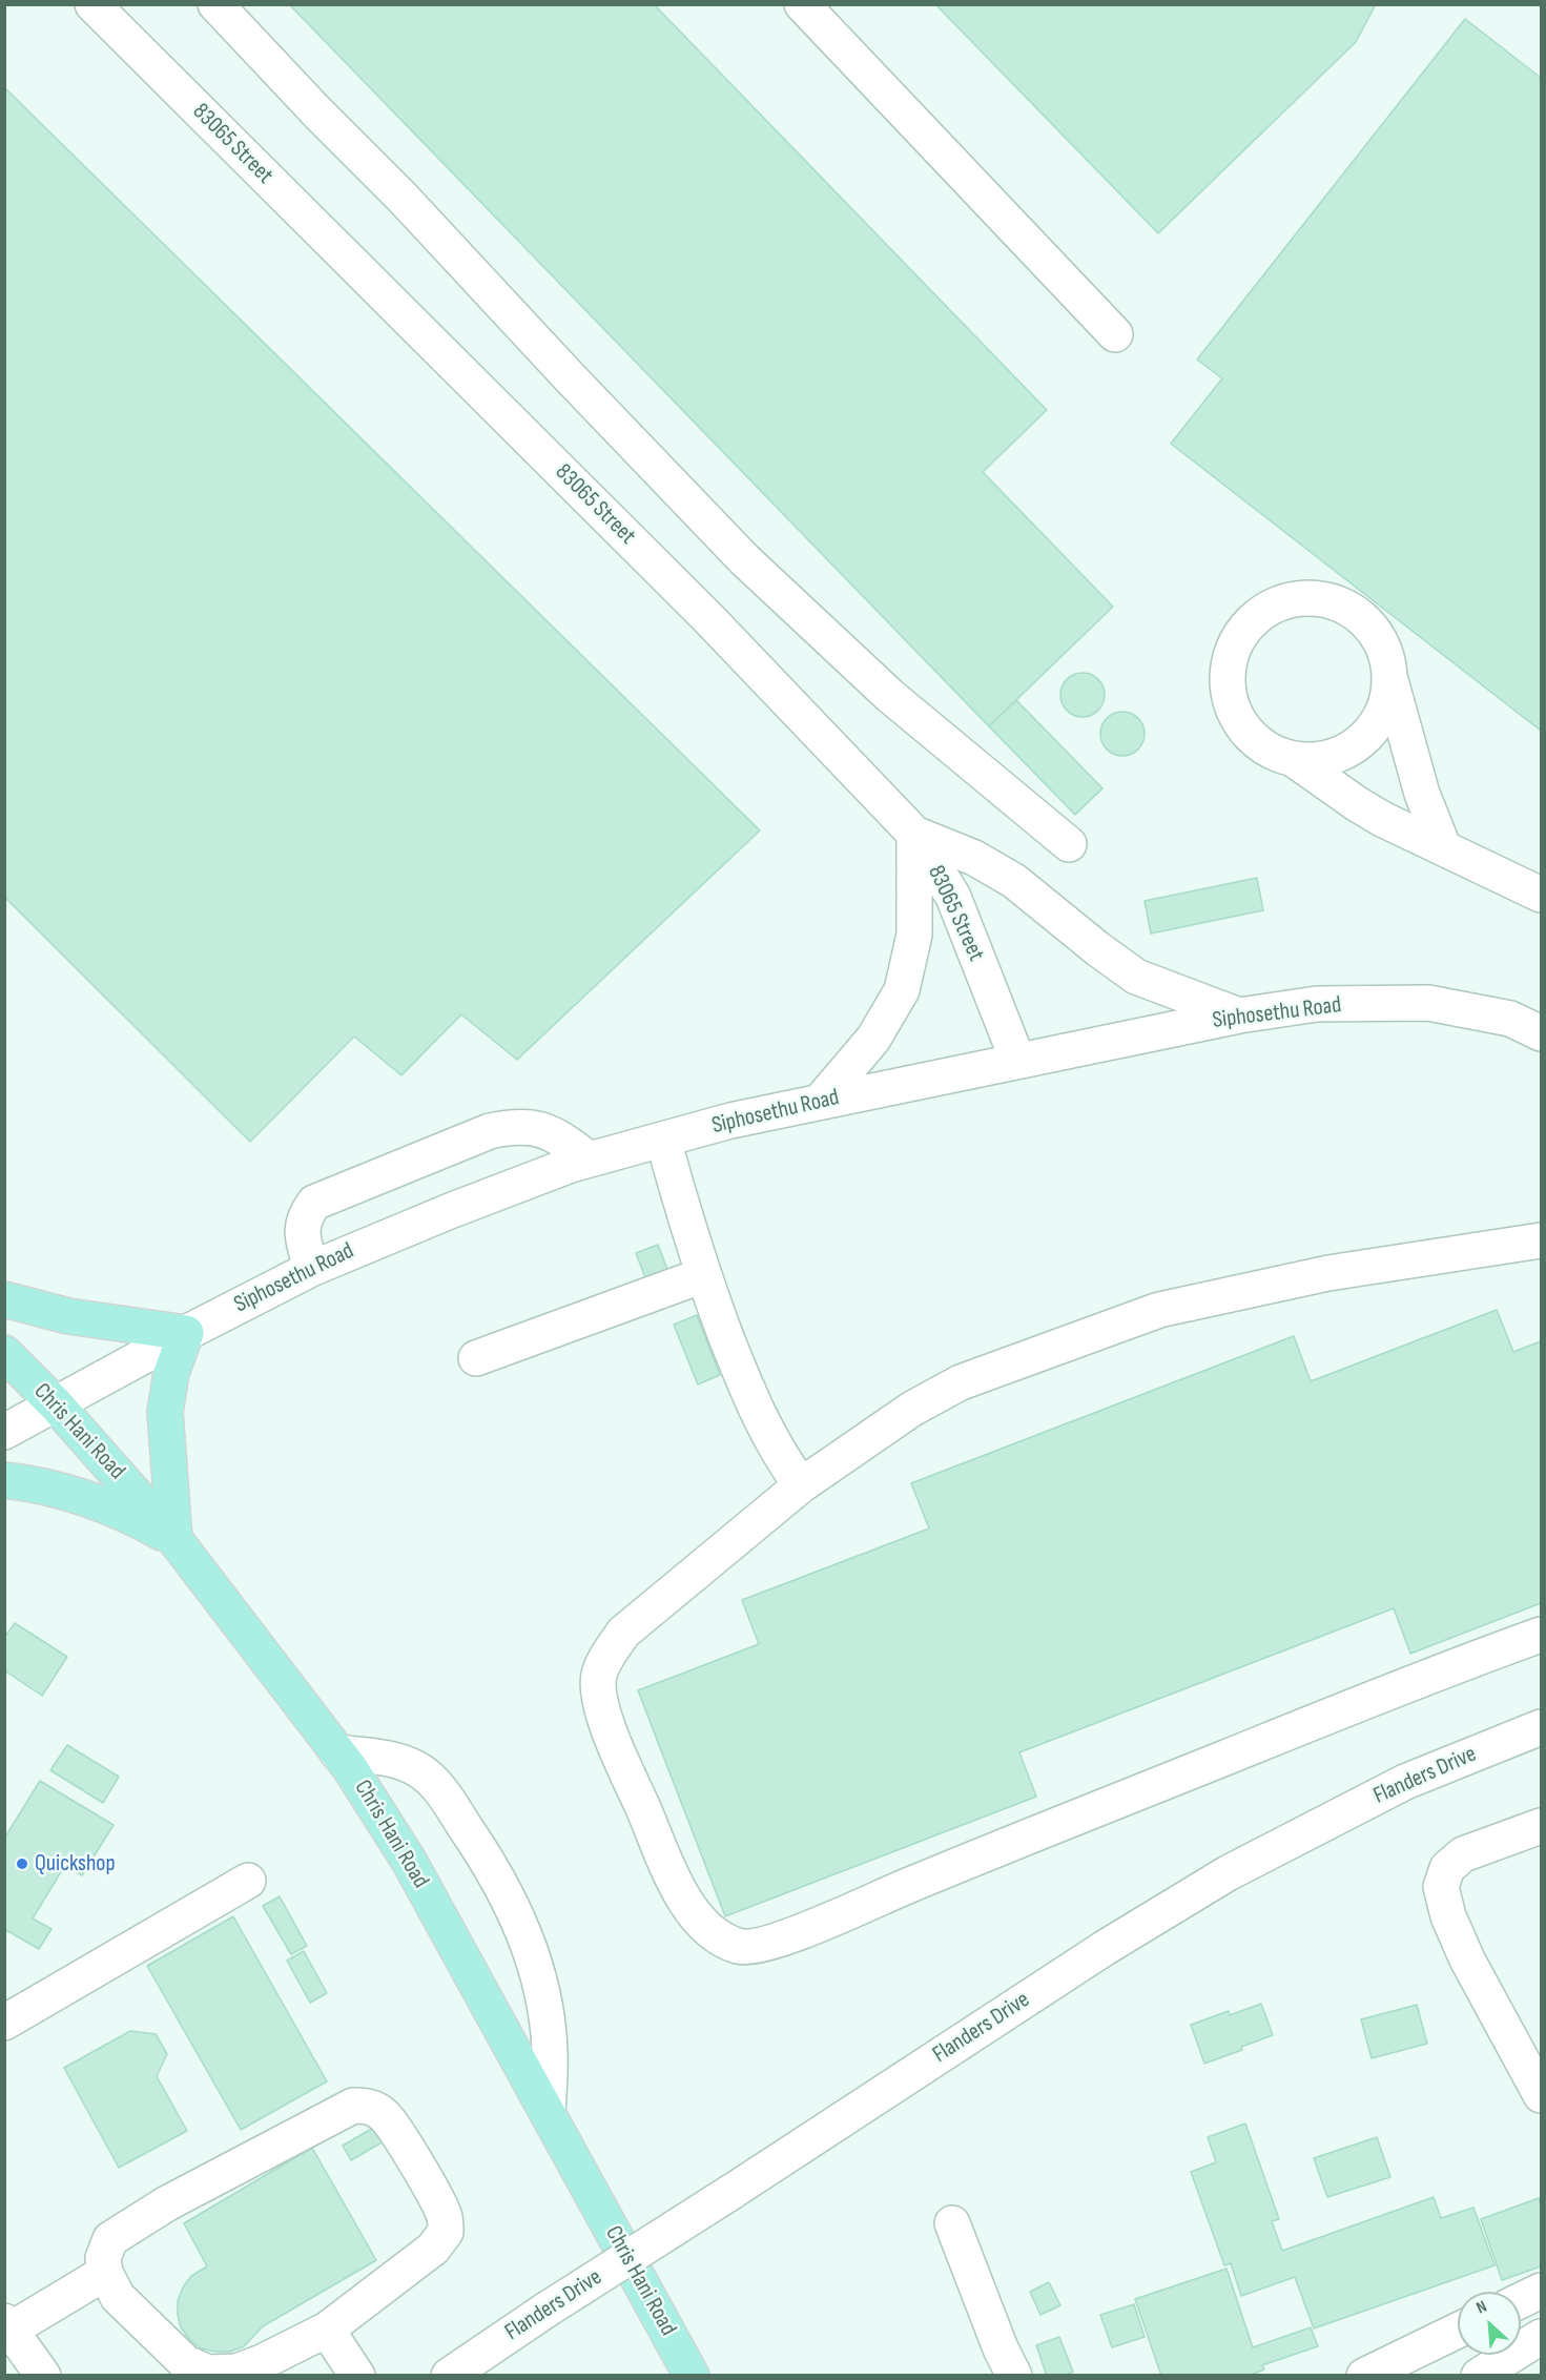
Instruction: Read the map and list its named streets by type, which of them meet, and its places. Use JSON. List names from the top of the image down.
{
  "streets": {
    "main road": ["Chris Hani Road"],
    "lane": ["83065 Street", "Siphosethu Road", "Flanders Drive"]
  },
  "crossings": [
    ["83065 Street", "Siphosethu Road"],
    ["Siphosethu Road", "Chris Hani Road"]
  ],
  "places": ["Quickshop"],
  "north": "top left"
}
